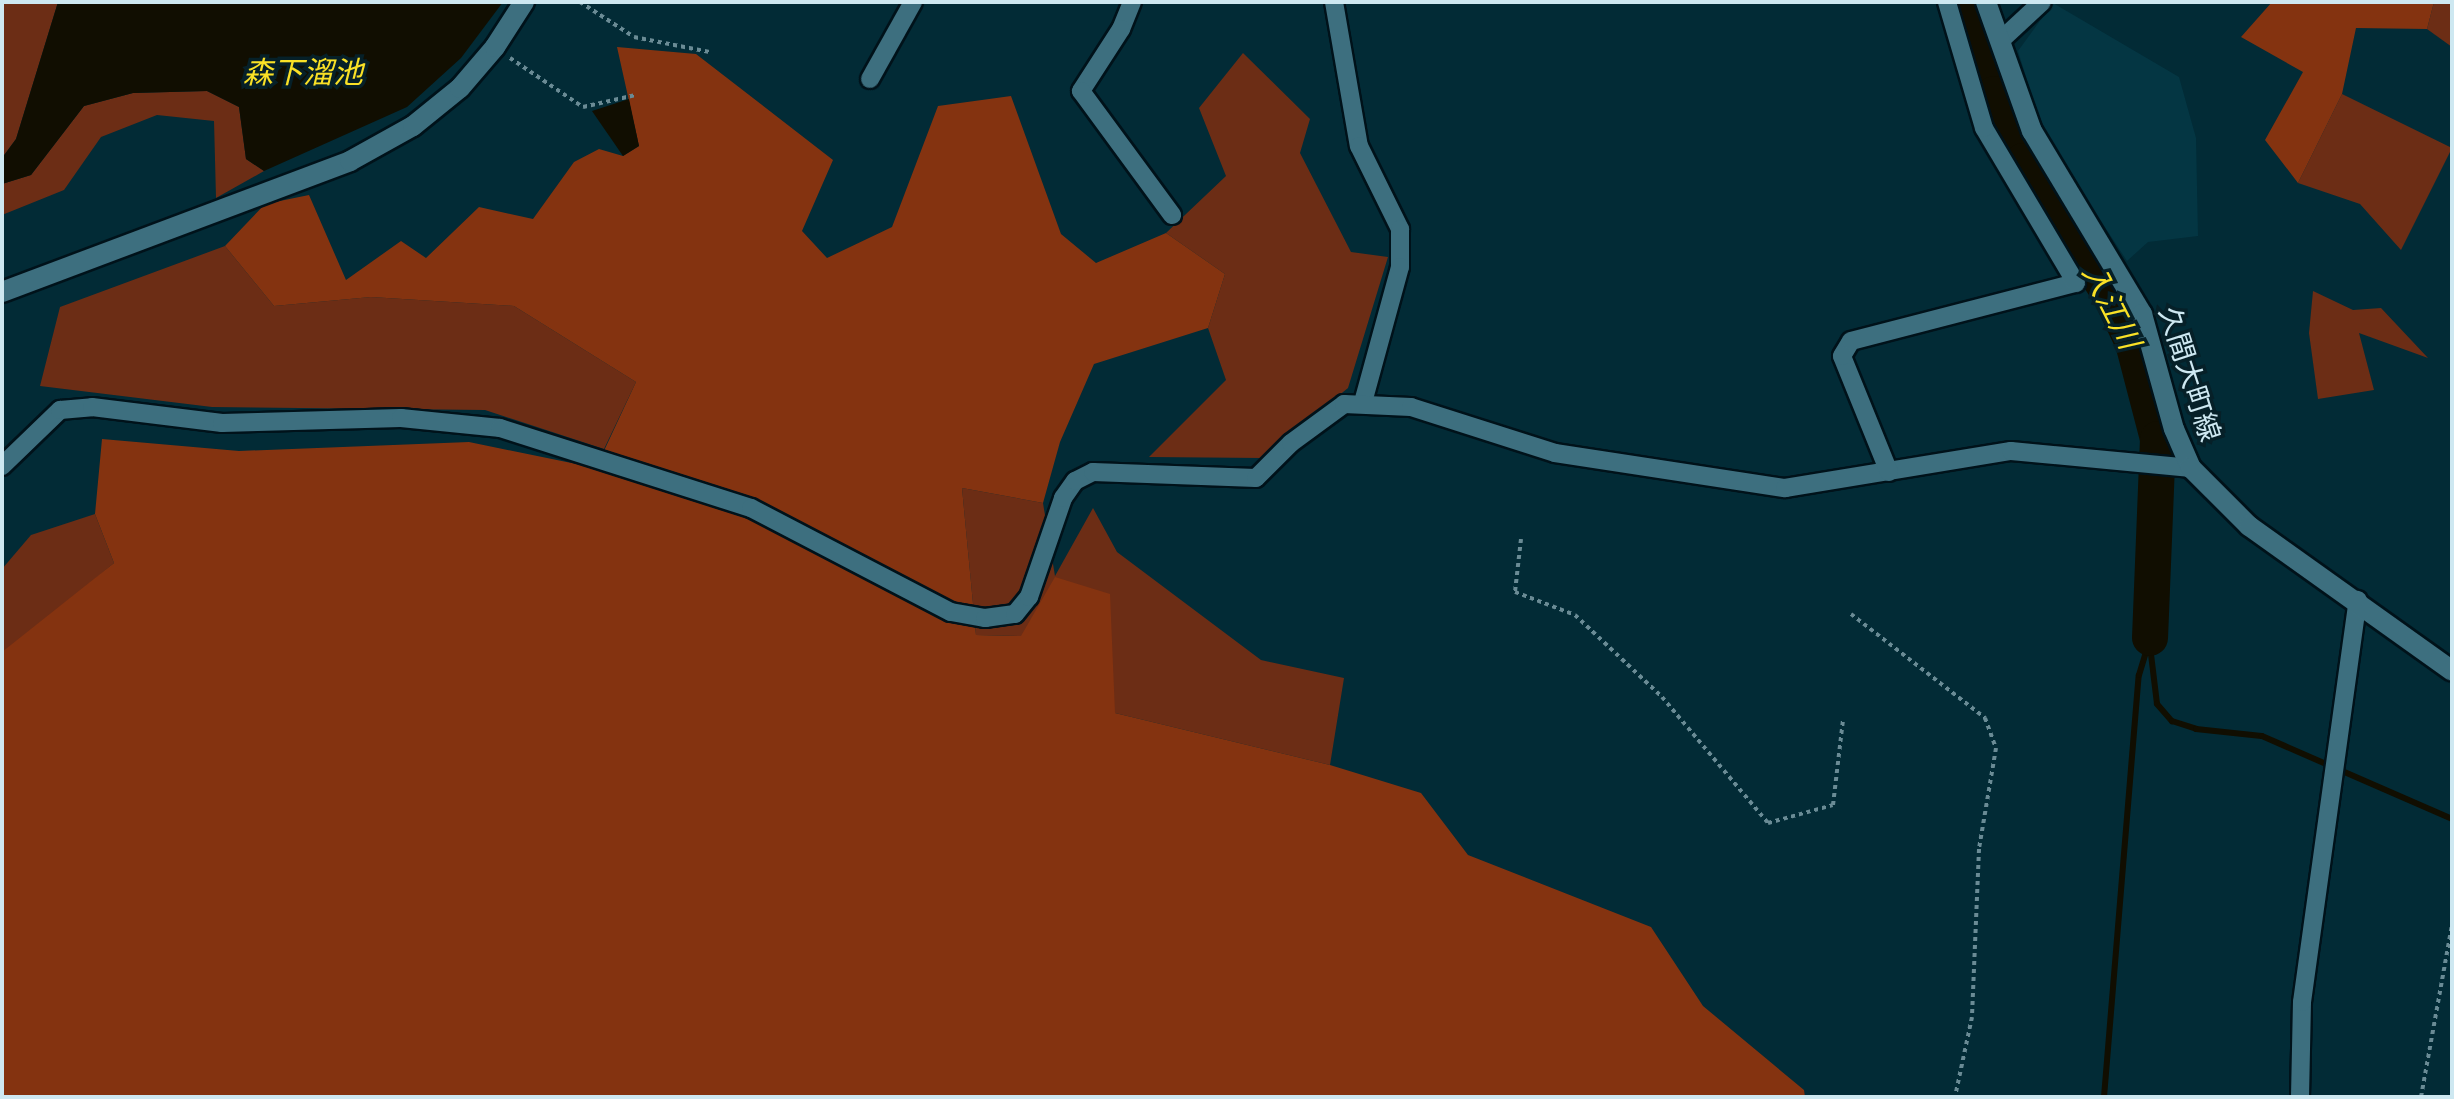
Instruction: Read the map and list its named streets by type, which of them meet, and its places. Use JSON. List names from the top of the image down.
{
  "streets": {
    "main road": ["久間大町線"]
  },
  "water": ["森下溜池", "入江川"]
}
